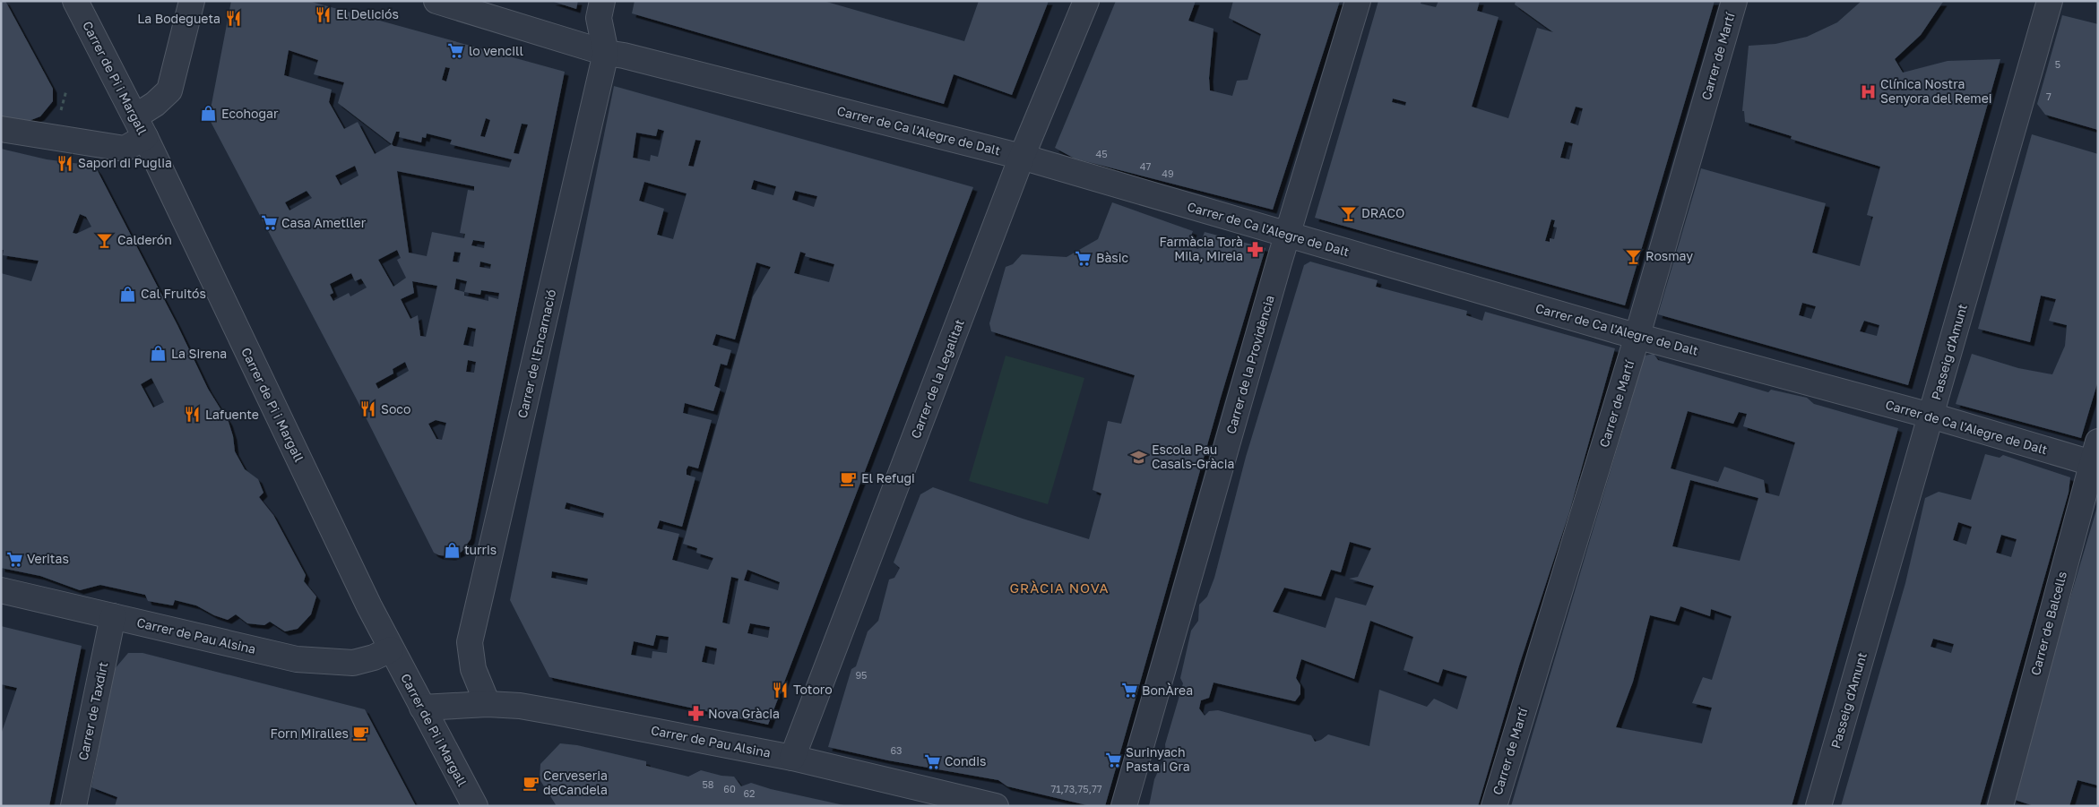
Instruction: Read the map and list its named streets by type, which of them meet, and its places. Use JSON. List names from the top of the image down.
{
  "streets": {
    "street": [
      "Carrer de Martí",
      "Carrer de Pi i Margall",
      "Carrer de Ca l'Alegre de Dalt",
      "Passeig d'Amunt",
      "Carrer de l'Encarnació",
      "Carrer de la Providència",
      "Carrer de la Legalitat",
      "Carrer de Balcells",
      "Carrer de Pau Alsina",
      "Carrer de Taxdirt"
    ]
  },
  "crossings": [
    ["Carrer de Martí", "Carrer de Ca l'Alegre de Dalt"],
    ["Carrer de Pi i Margall", "Carrer de Pau Alsina"],
    ["Carrer de Ca l'Alegre de Dalt", "Passeig d'Amunt"],
    ["Carrer de Ca l'Alegre de Dalt", "Carrer de l'Encarnació"],
    ["Carrer de Ca l'Alegre de Dalt", "Carrer de la Providència"],
    ["Carrer de Ca l'Alegre de Dalt", "Carrer de la Legalitat"],
    ["Carrer de Ca l'Alegre de Dalt", "Carrer de Balcells"],
    ["Carrer de l'Encarnació", "Carrer de Pau Alsina"],
    ["Carrer de la Legalitat", "Carrer de Pau Alsina"],
    ["Carrer de Pau Alsina", "Carrer de Taxdirt"]
  ],
  "districts": ["GRÀCIA NOVA"],
  "places": {
    "restaurant": [
      "El Deliciós",
      "La Bodegueta",
      "Sapori di Puglia",
      "Soco",
      "Lafuente",
      "Totoro"
    ],
    "supermarket": [
      "lo vencill",
      "Casa Ametller",
      "Bàsic",
      "Veritas",
      "BonÀrea",
      "Surinyach Pasta i Gra",
      "Condis"
    ],
    "hospital": ["Clínica Nostra Senyora del Remei"],
    "shop": [
      "Ecohogar",
      "Cal Fruitós",
      "La Sirena",
      "turris"
    ],
    "bar": ["DRACO", "Calderón", "Rosmay"],
    "pharmacy": ["Farmàcia Torà Mila, Mireia", "Nova Gràcia"],
    "school or university": ["Escola Pau Casals-Gràcia"],
    "cafe": ["El Refugi", "Forn Miralles", "Cerveseria deCandela"]
  },
  "house_numbers": [
    "5",
    "7",
    "45",
    "47",
    "49",
    "95",
    "63",
    "58",
    "60",
    "71,73,75,77",
    "62"
  ]
}
